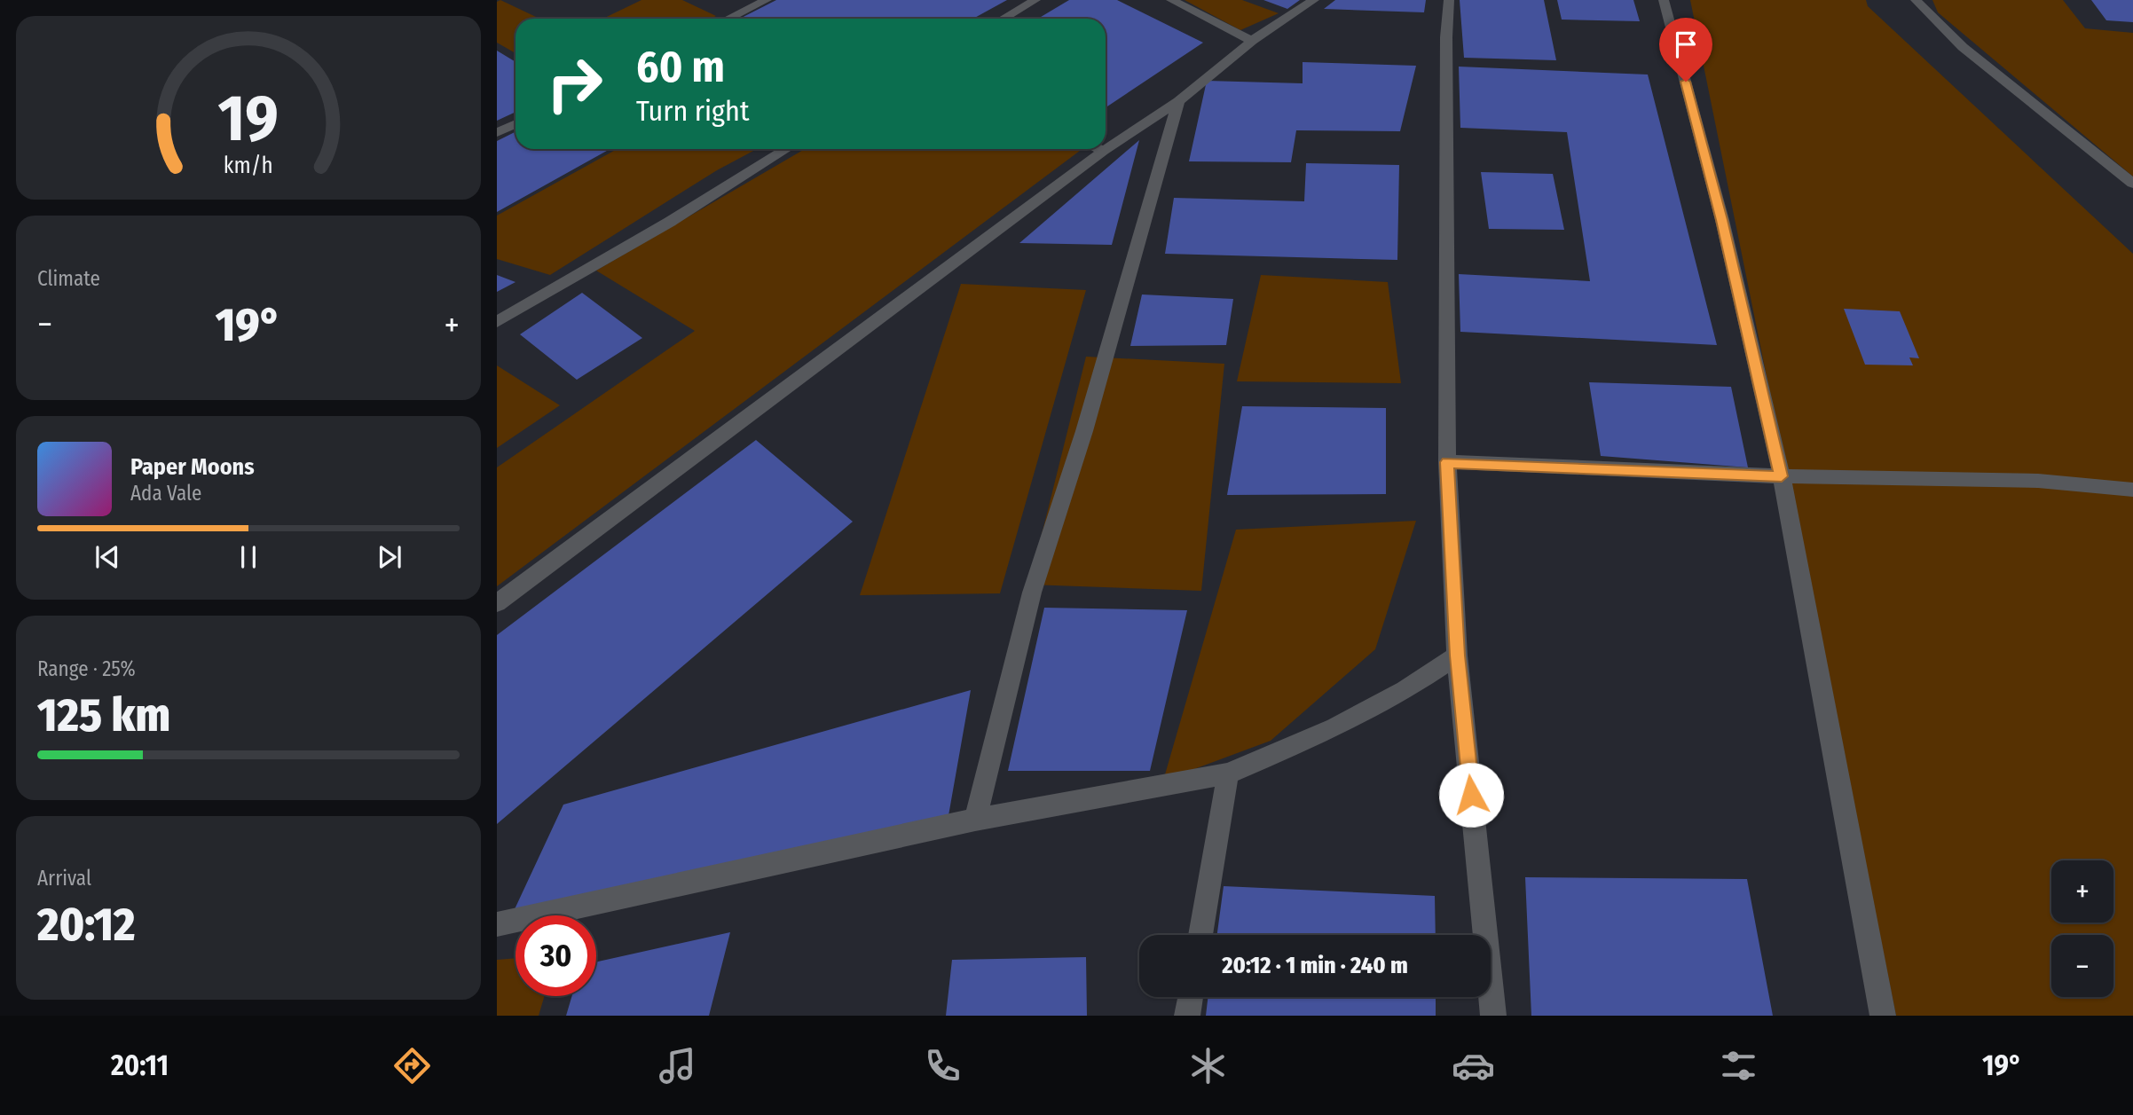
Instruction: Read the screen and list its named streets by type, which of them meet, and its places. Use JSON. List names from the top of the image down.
{
  "page": {
    "turn": ["60 m", "Turn right"],
    "tile": [
      "Climate",
      ["Range · 25%", "125 km"],
      ["Arrival", "20:12"]
    ],
    "heat": ["−", "19°", "+"],
    "song": ["Paper Moons", "Ada Vale"],
    "map_buttons": ["+", "−"],
    "limit": "30",
    "trip": "20:12 · 1 min · 240 m",
    "tabs": ["20:11", "19°"],
    "gauge": ["19", "km/h"]
  }
}
